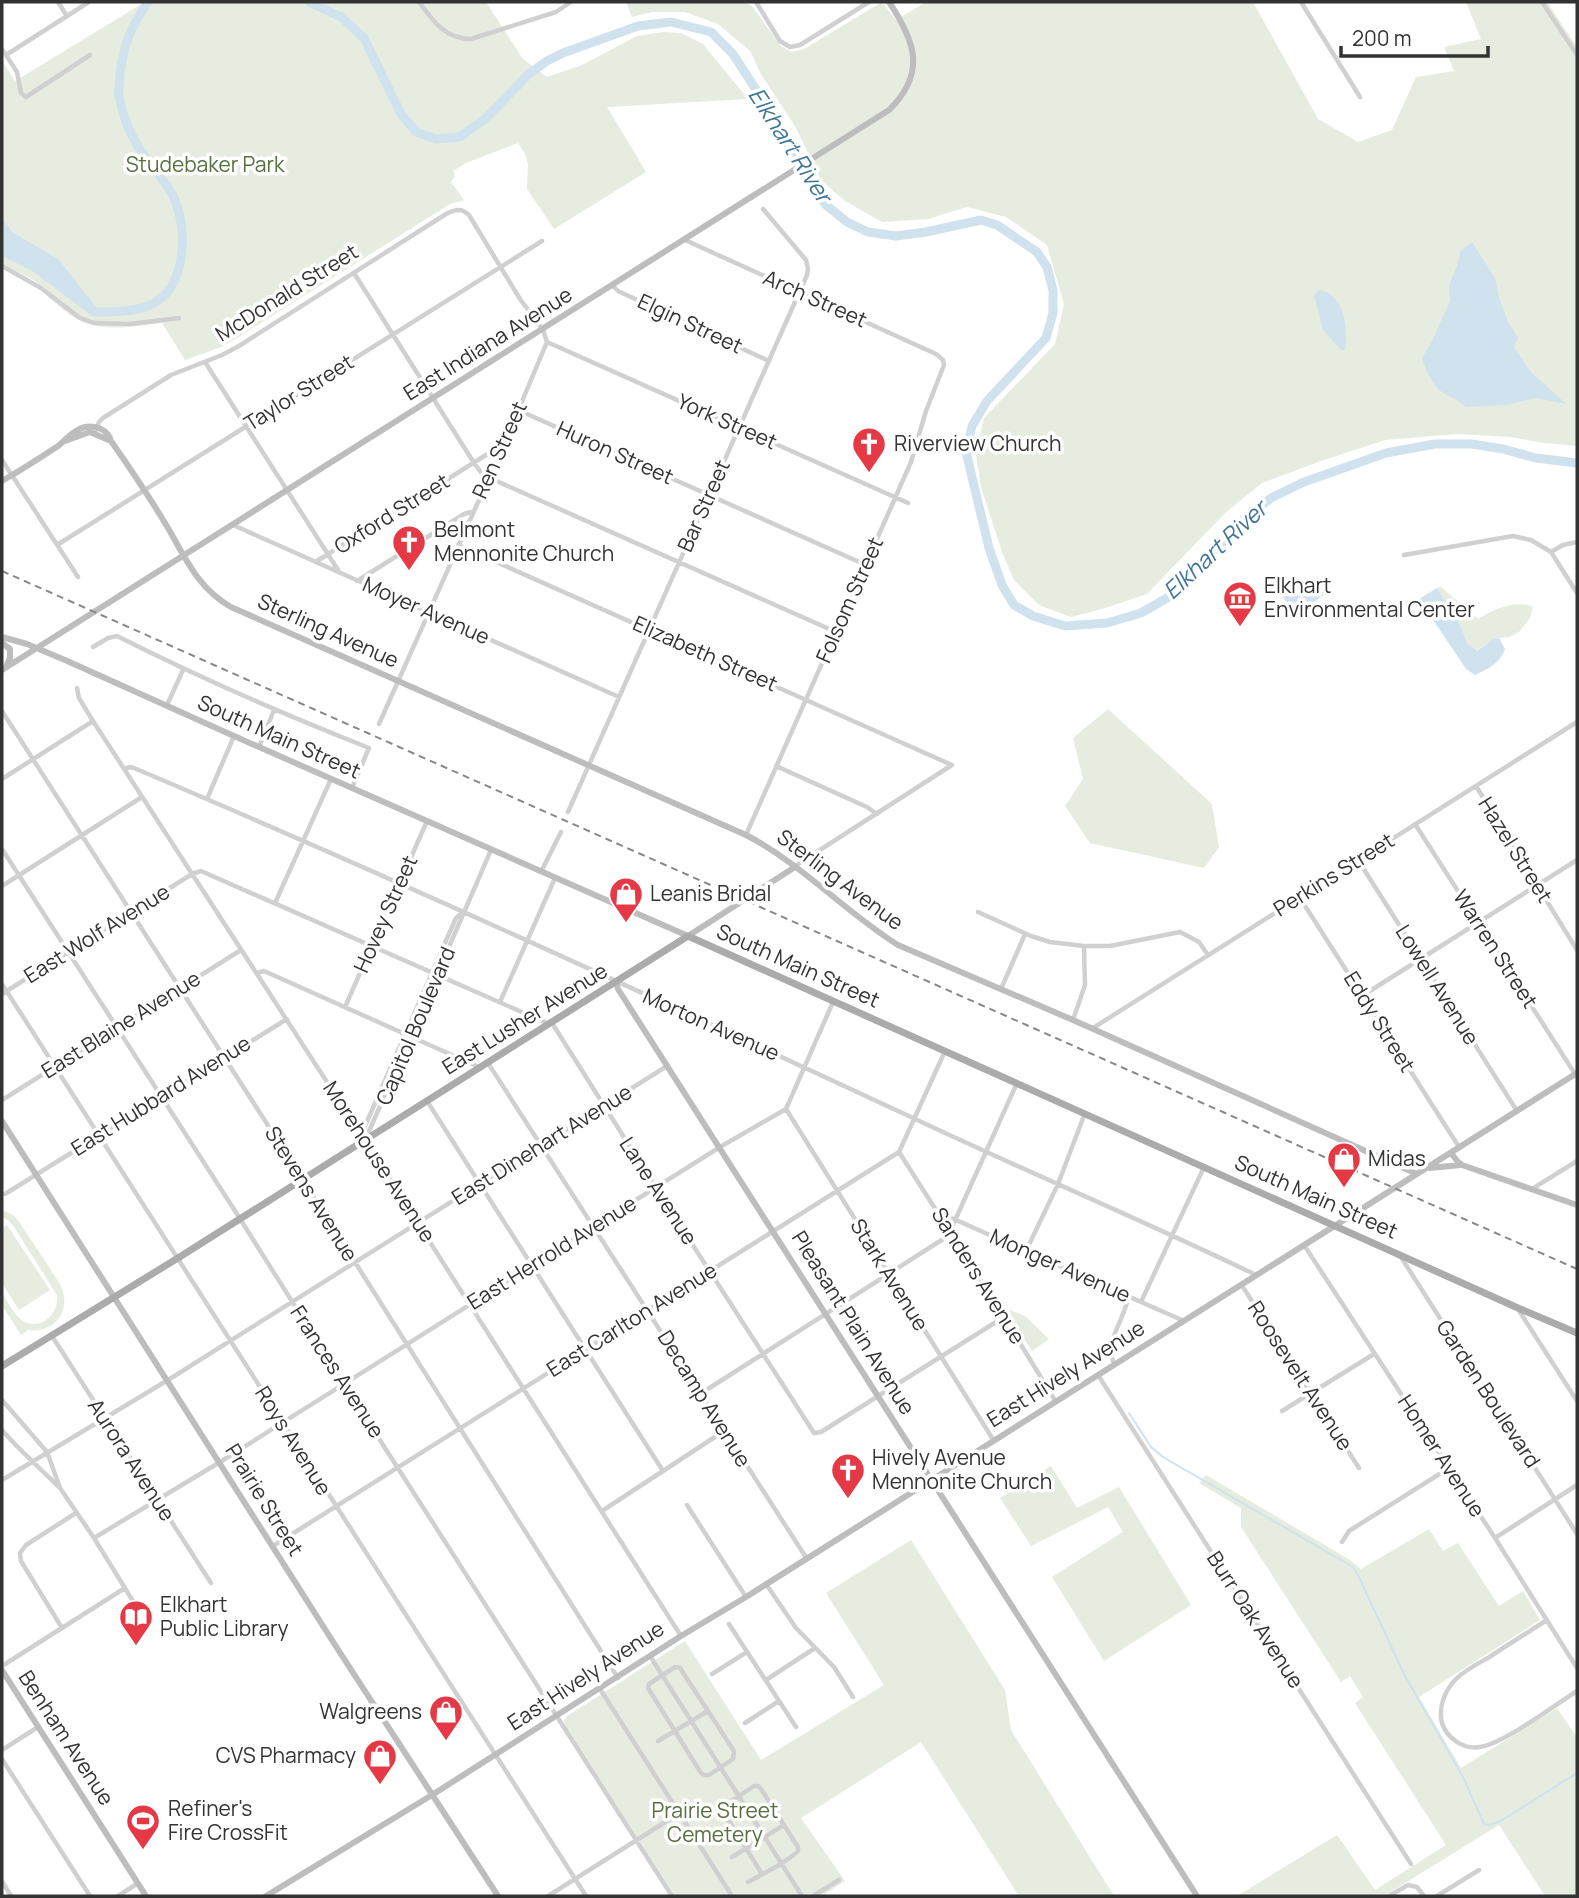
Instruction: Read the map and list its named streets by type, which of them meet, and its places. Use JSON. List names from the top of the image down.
{
  "streets": {
    "main road": ["South Main Street", "East Lusher Avenue"],
    "street": [
      "McDonald Street",
      "Arch Street",
      "Elgin Street",
      "East Indiana Avenue",
      "Taylor Street",
      "York Street",
      "Ren Street",
      "Huron Street",
      "Bar Street",
      "Oxford Street",
      "Folsom Street",
      "Moyer Avenue",
      "Sterling Avenue",
      "Elizabeth Street",
      "Hazel Street",
      "Perkins Street",
      "Hovey Street",
      "East Wolf Avenue",
      "Warren Street",
      "Lowell Avenue",
      "Eddy Street",
      "East Blaine Avenue",
      "Morton Avenue",
      "Capitol Boulevard",
      "East Hubbard Avenue",
      "East Dinehart Avenue",
      "Morehouse Avenue",
      "Lane Avenue",
      "Stevens Avenue",
      "East Herrold Avenue",
      "Monger Avenue",
      "Stark Avenue",
      "Sanders Avenue",
      "East Carlton Avenue",
      "Pleasant Plain Avenue",
      "Frances Avenue",
      "East Hively Avenue",
      "Roosevelt Avenue",
      "Garden Boulevard",
      "Decamp Avenue",
      "Roys Avenue",
      "Homer Avenue",
      "Aurora Avenue",
      "Prairie Street",
      "Burr Oak Avenue",
      "Benham Avenue"
    ]
  },
  "crossings": [
    ["McDonald Street", "Taylor Street"],
    ["McDonald Street", "Sterling Avenue"],
    ["Arch Street", "East Indiana Avenue"],
    ["Arch Street", "Bar Street"],
    ["Arch Street", "Folsom Street"],
    ["Elgin Street", "East Indiana Avenue"],
    ["Elgin Street", "Bar Street"],
    ["East Indiana Avenue", "Moyer Avenue"],
    ["East Indiana Avenue", "Sterling Avenue"],
    ["East Indiana Avenue", "South Main Street"],
    ["Taylor Street", "Sterling Avenue"],
    ["York Street", "Ren Street"],
    ["York Street", "Bar Street"],
    ["York Street", "Folsom Street"],
    ["Ren Street", "Huron Street"],
    ["Ren Street", "Oxford Street"],
    ["Ren Street", "Moyer Avenue"],
    ["Ren Street", "Sterling Avenue"],
    ["Ren Street", "Elizabeth Street"],
    ["Huron Street", "Bar Street"],
    ["Huron Street", "Folsom Street"],
    ["Bar Street", "Moyer Avenue"],
    ["Bar Street", "Sterling Avenue"],
    ["Bar Street", "Elizabeth Street"],
    ["Oxford Street", "Moyer Avenue"],
    ["Folsom Street", "Sterling Avenue"],
    ["Folsom Street", "Elizabeth Street"],
    ["Sterling Avenue", "Perkins Street"],
    ["Sterling Avenue", "East Lusher Avenue"],
    ["Sterling Avenue", "East Hively Avenue"],
    ["Elizabeth Street", "East Lusher Avenue"],
    ["South Main Street", "Hovey Street"],
    ["South Main Street", "East Lusher Avenue"],
    ["South Main Street", "Capitol Boulevard"],
    ["South Main Street", "East Hively Avenue"],
    ["South Main Street", "Garden Boulevard"],
    ["Hazel Street", "Perkins Street"],
    ["Perkins Street", "Warren Street"],
    ["Perkins Street", "Lowell Avenue"],
    ["Perkins Street", "Eddy Street"],
    ["Hovey Street", "Morton Avenue"],
    ["East Wolf Avenue", "Morehouse Avenue"],
    ["East Wolf Avenue", "Stevens Avenue"],
    ["East Wolf Avenue", "Frances Avenue"],
    ["East Wolf Avenue", "Roys Avenue"],
    ["Warren Street", "East Hively Avenue"],
    ["Lowell Avenue", "East Hively Avenue"],
    ["East Lusher Avenue", "Morton Avenue"],
    ["East Lusher Avenue", "Capitol Boulevard"],
    ["East Lusher Avenue", "Morehouse Avenue"],
    ["East Lusher Avenue", "Lane Avenue"],
    ["East Lusher Avenue", "Stevens Avenue"],
    ["East Lusher Avenue", "Pleasant Plain Avenue"],
    ["East Lusher Avenue", "Frances Avenue"],
    ["East Lusher Avenue", "Decamp Avenue"],
    ["East Lusher Avenue", "Roys Avenue"],
    ["East Lusher Avenue", "Aurora Avenue"],
    ["East Lusher Avenue", "Prairie Street"],
    ["Eddy Street", "East Hively Avenue"],
    ["East Blaine Avenue", "Morehouse Avenue"],
    ["East Blaine Avenue", "Stevens Avenue"],
    ["East Blaine Avenue", "Frances Avenue"],
    ["East Blaine Avenue", "Roys Avenue"],
    ["Morton Avenue", "Capitol Boulevard"],
    ["Morton Avenue", "Morehouse Avenue"],
    ["Morton Avenue", "Pleasant Plain Avenue"],
    ["Morton Avenue", "East Hively Avenue"],
    ["Capitol Boulevard", "Morehouse Avenue"],
    ["East Hubbard Avenue", "Morehouse Avenue"],
    ["East Hubbard Avenue", "Stevens Avenue"],
    ["East Hubbard Avenue", "Frances Avenue"],
    ["East Hubbard Avenue", "Roys Avenue"],
    ["East Hubbard Avenue", "Prairie Street"],
    ["East Dinehart Avenue", "Morehouse Avenue"],
    ["East Dinehart Avenue", "Lane Avenue"],
    ["East Dinehart Avenue", "Stevens Avenue"],
    ["East Dinehart Avenue", "Pleasant Plain Avenue"],
    ["East Dinehart Avenue", "Frances Avenue"],
    ["East Dinehart Avenue", "Decamp Avenue"],
    ["East Dinehart Avenue", "Roys Avenue"],
    ["East Dinehart Avenue", "Aurora Avenue"],
    ["East Dinehart Avenue", "Prairie Street"],
    ["Morehouse Avenue", "East Herrold Avenue"],
    ["Morehouse Avenue", "East Carlton Avenue"],
    ["Morehouse Avenue", "East Hively Avenue"],
    ["Lane Avenue", "East Herrold Avenue"],
    ["Lane Avenue", "East Carlton Avenue"],
    ["Lane Avenue", "Pleasant Plain Avenue"],
    ["Stevens Avenue", "East Herrold Avenue"],
    ["Stevens Avenue", "East Carlton Avenue"],
    ["Stevens Avenue", "East Hively Avenue"],
    ["East Herrold Avenue", "Stark Avenue"],
    ["East Herrold Avenue", "Pleasant Plain Avenue"],
    ["East Herrold Avenue", "Frances Avenue"],
    ["East Herrold Avenue", "Decamp Avenue"],
    ["East Herrold Avenue", "Roys Avenue"],
    ["East Herrold Avenue", "Aurora Avenue"],
    ["East Herrold Avenue", "Prairie Street"],
    ["Monger Avenue", "Sanders Avenue"],
    ["Monger Avenue", "East Hively Avenue"],
    ["Stark Avenue", "East Carlton Avenue"],
    ["Stark Avenue", "East Hively Avenue"],
    ["Sanders Avenue", "East Carlton Avenue"],
    ["Sanders Avenue", "East Hively Avenue"],
    ["East Carlton Avenue", "Pleasant Plain Avenue"],
    ["East Carlton Avenue", "Frances Avenue"],
    ["East Carlton Avenue", "Decamp Avenue"],
    ["East Carlton Avenue", "Roys Avenue"],
    ["East Carlton Avenue", "Prairie Street"],
    ["Pleasant Plain Avenue", "East Hively Avenue"],
    ["Frances Avenue", "East Hively Avenue"],
    ["East Hively Avenue", "Roosevelt Avenue"],
    ["East Hively Avenue", "Decamp Avenue"],
    ["East Hively Avenue", "Roys Avenue"],
    ["East Hively Avenue", "Homer Avenue"],
    ["East Hively Avenue", "Prairie Street"],
    ["East Hively Avenue", "Burr Oak Avenue"]
  ],
  "water": ["Elkhart River"],
  "parks": ["Studebaker Park", "Prairie Street Cemetery"],
  "places": {
    "church": ["Riverview Church", "Belmont Mennonite Church", "Hively Avenue Mennonite Church"],
    "museum": ["Elkhart Environmental Center"],
    "shop": [
      "Leanis Bridal",
      "Midas",
      "Walgreens",
      "CVS Pharmacy"
    ],
    "library": ["Elkhart Public Library"],
    "sports": ["Refiner's Fire CrossFit"]
  },
  "scale_bar": "200 m"
}
